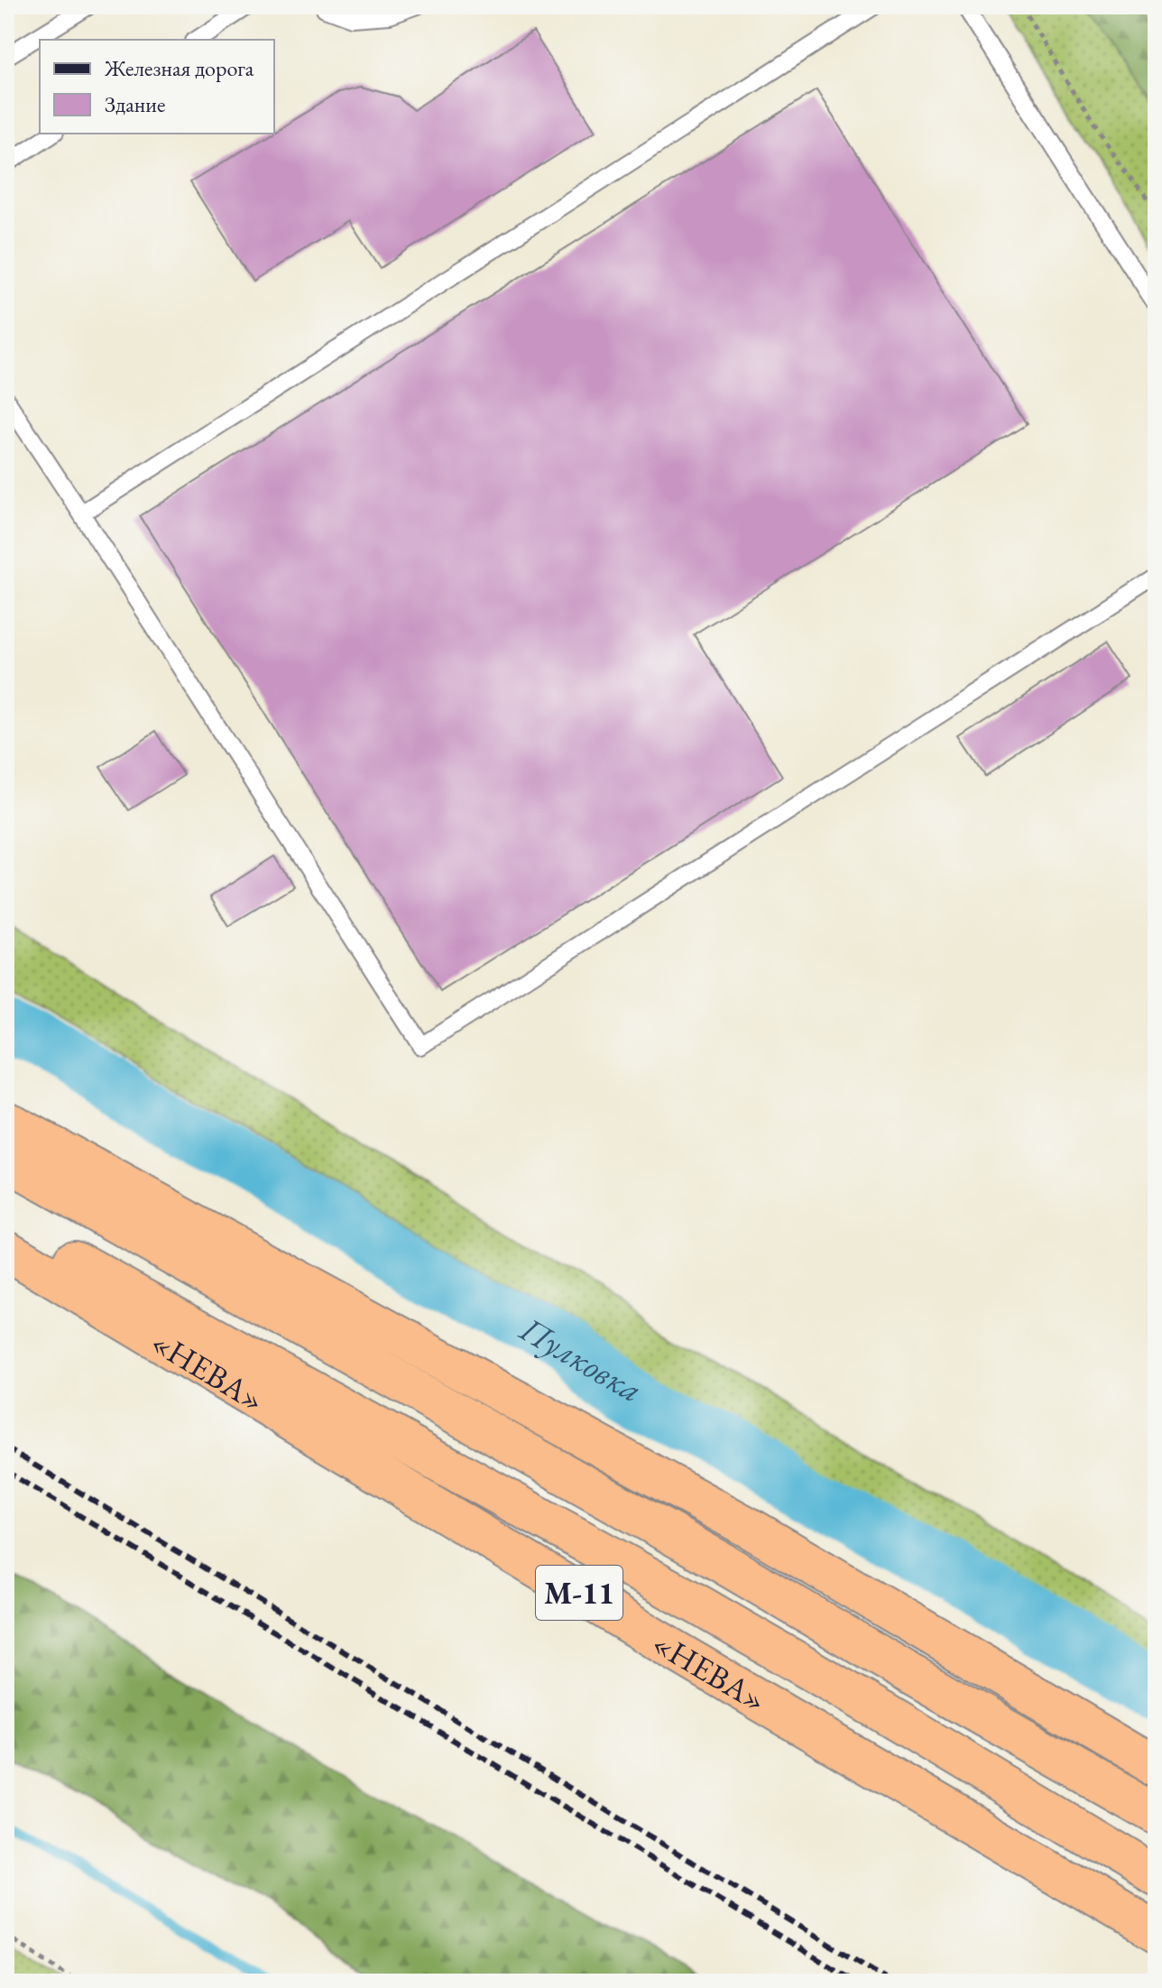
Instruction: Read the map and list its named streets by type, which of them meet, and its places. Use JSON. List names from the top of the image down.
{
  "streets": {
    "highway": ["«НЕВА»", "М-11"]
  },
  "water": ["Пулковка"],
  "legend": ["Железная дорога", "Здание"]
}
